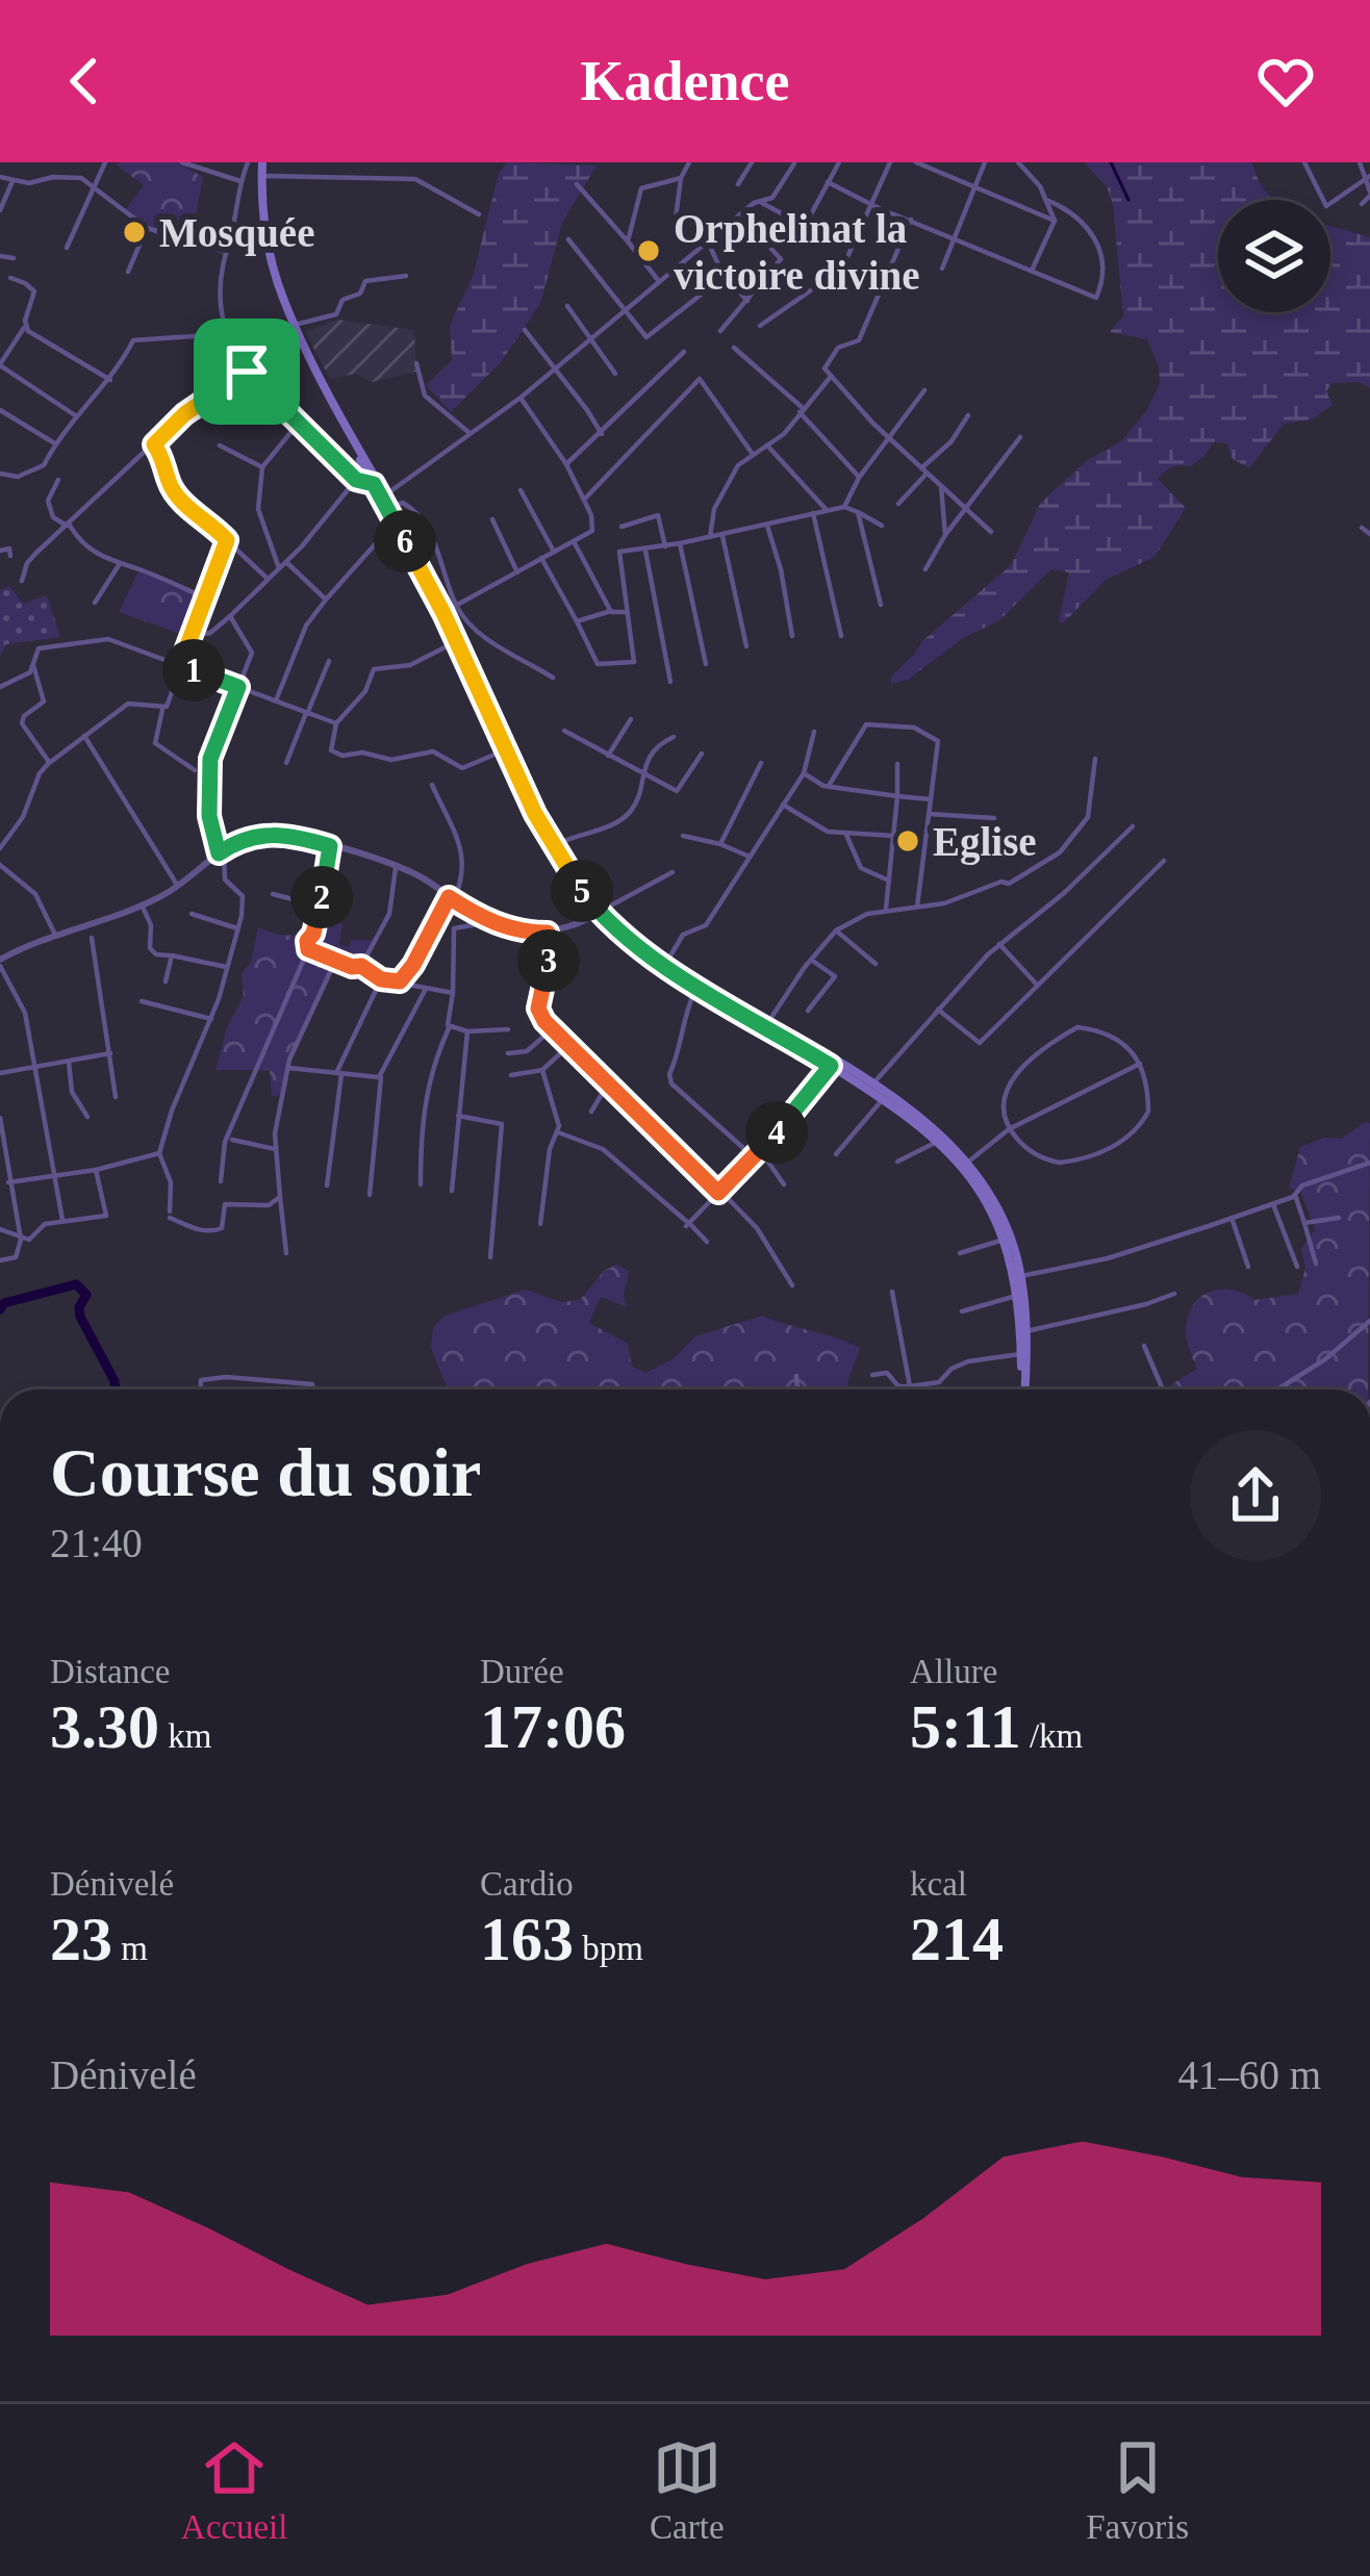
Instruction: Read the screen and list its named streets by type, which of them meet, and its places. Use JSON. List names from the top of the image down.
{
  "places": ["Mosquée", "Orphelinat la victoire divine", "Eglise"],
  "page": {
    "header": "Kadence",
    "pins": [
      "6",
      "1",
      "5",
      "2",
      "3",
      "4"
    ],
    "heading": ["Course du soir", "21:40"],
    "stats": [
      ["Distance", "3.30 km"],
      ["Durée", "17:06"],
      ["Allure", "5:11 /km"],
      ["Dénivelé", "23 m"],
      ["Cardio", "163 bpm"],
      ["kcal", "214"]
    ],
    "chart": ["Dénivelé", "41–60 m"],
    "tabs": ["Accueil", "Carte", "Favoris"]
  }
}
